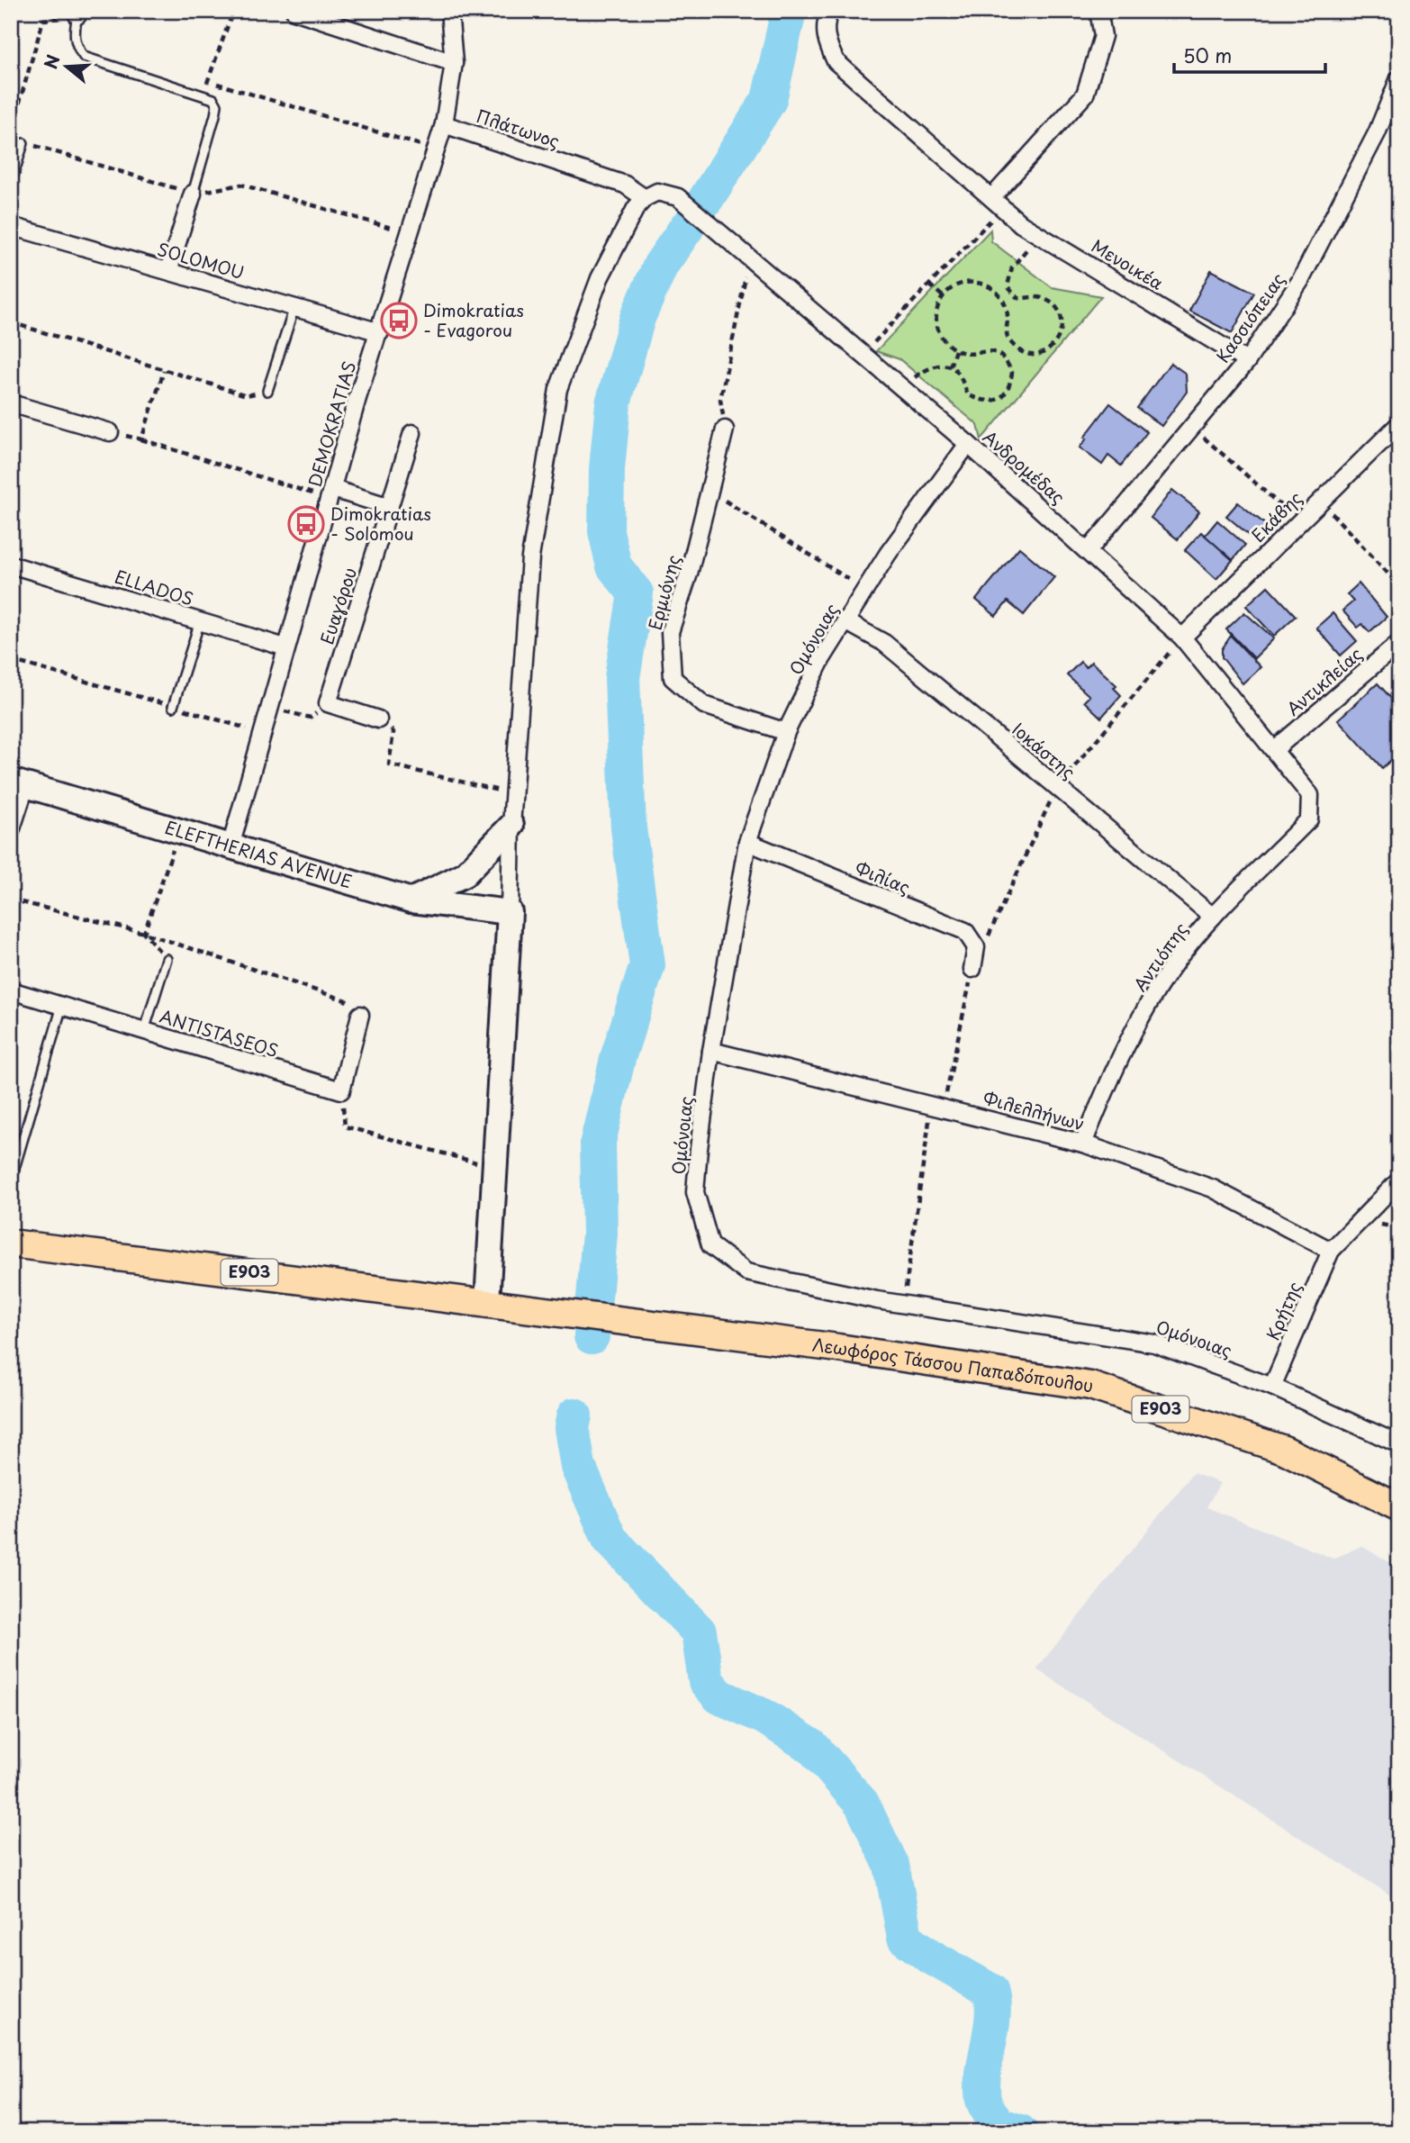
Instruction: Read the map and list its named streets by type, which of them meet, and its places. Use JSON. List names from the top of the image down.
{
  "streets": {
    "main road": ["ELEFTHERIAS AVENUE", "E903", "Λεωφόρος Τάσσου Παπαδόπουλου"],
    "street": [
      "Πλάτωνος",
      "SOLOMOU",
      "Μενοικέα",
      "Κασσιόπειας",
      "DEMOKRATIAS",
      "Ανδρομέδας",
      "Εκάβης",
      "ELLADOS",
      "Ερμιόνης",
      "Ευαγόρου",
      "Ομόνοιας",
      "Αντικλείας",
      "Ιοκάστης",
      "Φιλίας",
      "Αντιόπης",
      "ANTISTASEOS",
      "Φιλελλήνων",
      "Κρήτης"
    ]
  },
  "crossings": [
    ["Πλάτωνος", "DEMOKRATIAS"],
    ["Πλάτωνος", "Ανδρομέδας"],
    ["SOLOMOU", "DEMOKRATIAS"],
    ["Μενοικέα", "Κασσιόπειας"],
    ["Κασσιόπειας", "Ανδρομέδας"],
    ["DEMOKRATIAS", "ELLADOS"],
    ["DEMOKRATIAS", "ELEFTHERIAS AVENUE"],
    ["Ανδρομέδας", "Εκάβης"],
    ["Ανδρομέδας", "Ομόνοιας"],
    ["Ανδρομέδας", "Αντικλείας"],
    ["Ανδρομέδας", "Αντιόπης"],
    ["Ερμιόνης", "Ομόνοιας"],
    ["Ομόνοιας", "Ιοκάστης"],
    ["Ομόνοιας", "Φιλίας"],
    ["Ομόνοιας", "Φιλελλήνων"],
    ["Ομόνοιας", "Κρήτης"],
    ["Ιοκάστης", "Αντιόπης"],
    ["Αντιόπης", "Φιλελλήνων"],
    ["Φιλελλήνων", "Κρήτης"],
    ["E903", "Λεωφόρος Τάσσου Παπαδόπουλου"]
  ],
  "places": {
    "bus stop": ["Dimokratias - Evagorou", "Dimokratias - Solomou"]
  },
  "scale_bar": "50 m",
  "north": "left"
}
